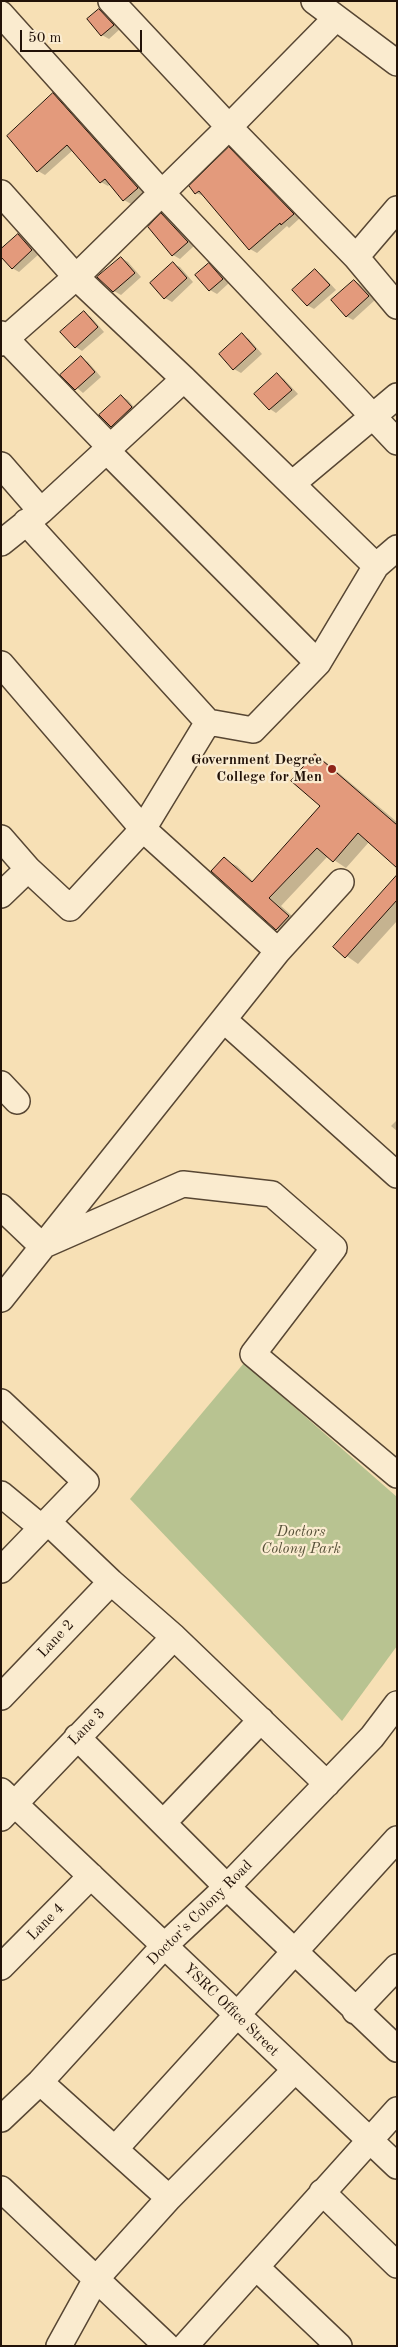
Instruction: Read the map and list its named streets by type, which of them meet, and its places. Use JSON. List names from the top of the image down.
{
  "streets": {
    "street": [
      "Lane 2",
      "Lane 3",
      "Doctor's Colony Road",
      "Lane 4",
      "YSRC Office Street"
    ]
  },
  "crossings": [
    ["Lane 3", "YSRC Office Street"],
    ["Doctor's Colony Road", "YSRC Office Street"],
    ["Lane 4", "YSRC Office Street"]
  ],
  "parks": ["Doctors Colony Park"],
  "places": ["Government Degree College for Men"],
  "scale_bar": "50 m"
}
